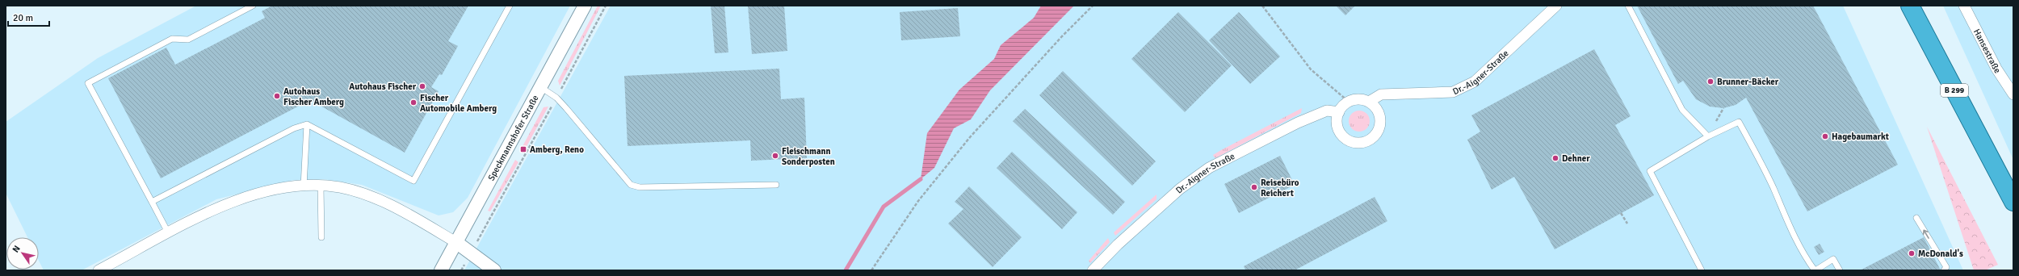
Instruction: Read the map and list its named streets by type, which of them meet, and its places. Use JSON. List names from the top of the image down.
{
  "streets": {
    "highway": ["B 299"],
    "street": ["Hansestraße", "Dr.-Aigner-Straße", "Speckmannshofer Straße"]
  },
  "places": {
    "other": [
      "Brunner-Bäcker",
      "Autohaus Fischer",
      "Autohaus Fischer Amberg",
      "Fischer Automobile Amberg",
      "Hagebaumarkt",
      "Fleischmann Sonderposten",
      "Dehner",
      "Reisebüro Reichert",
      "McDonald's"
    ],
    "transit": ["Amberg, Reno"]
  },
  "scale_bar": "20 m",
  "north": "top left"
}
